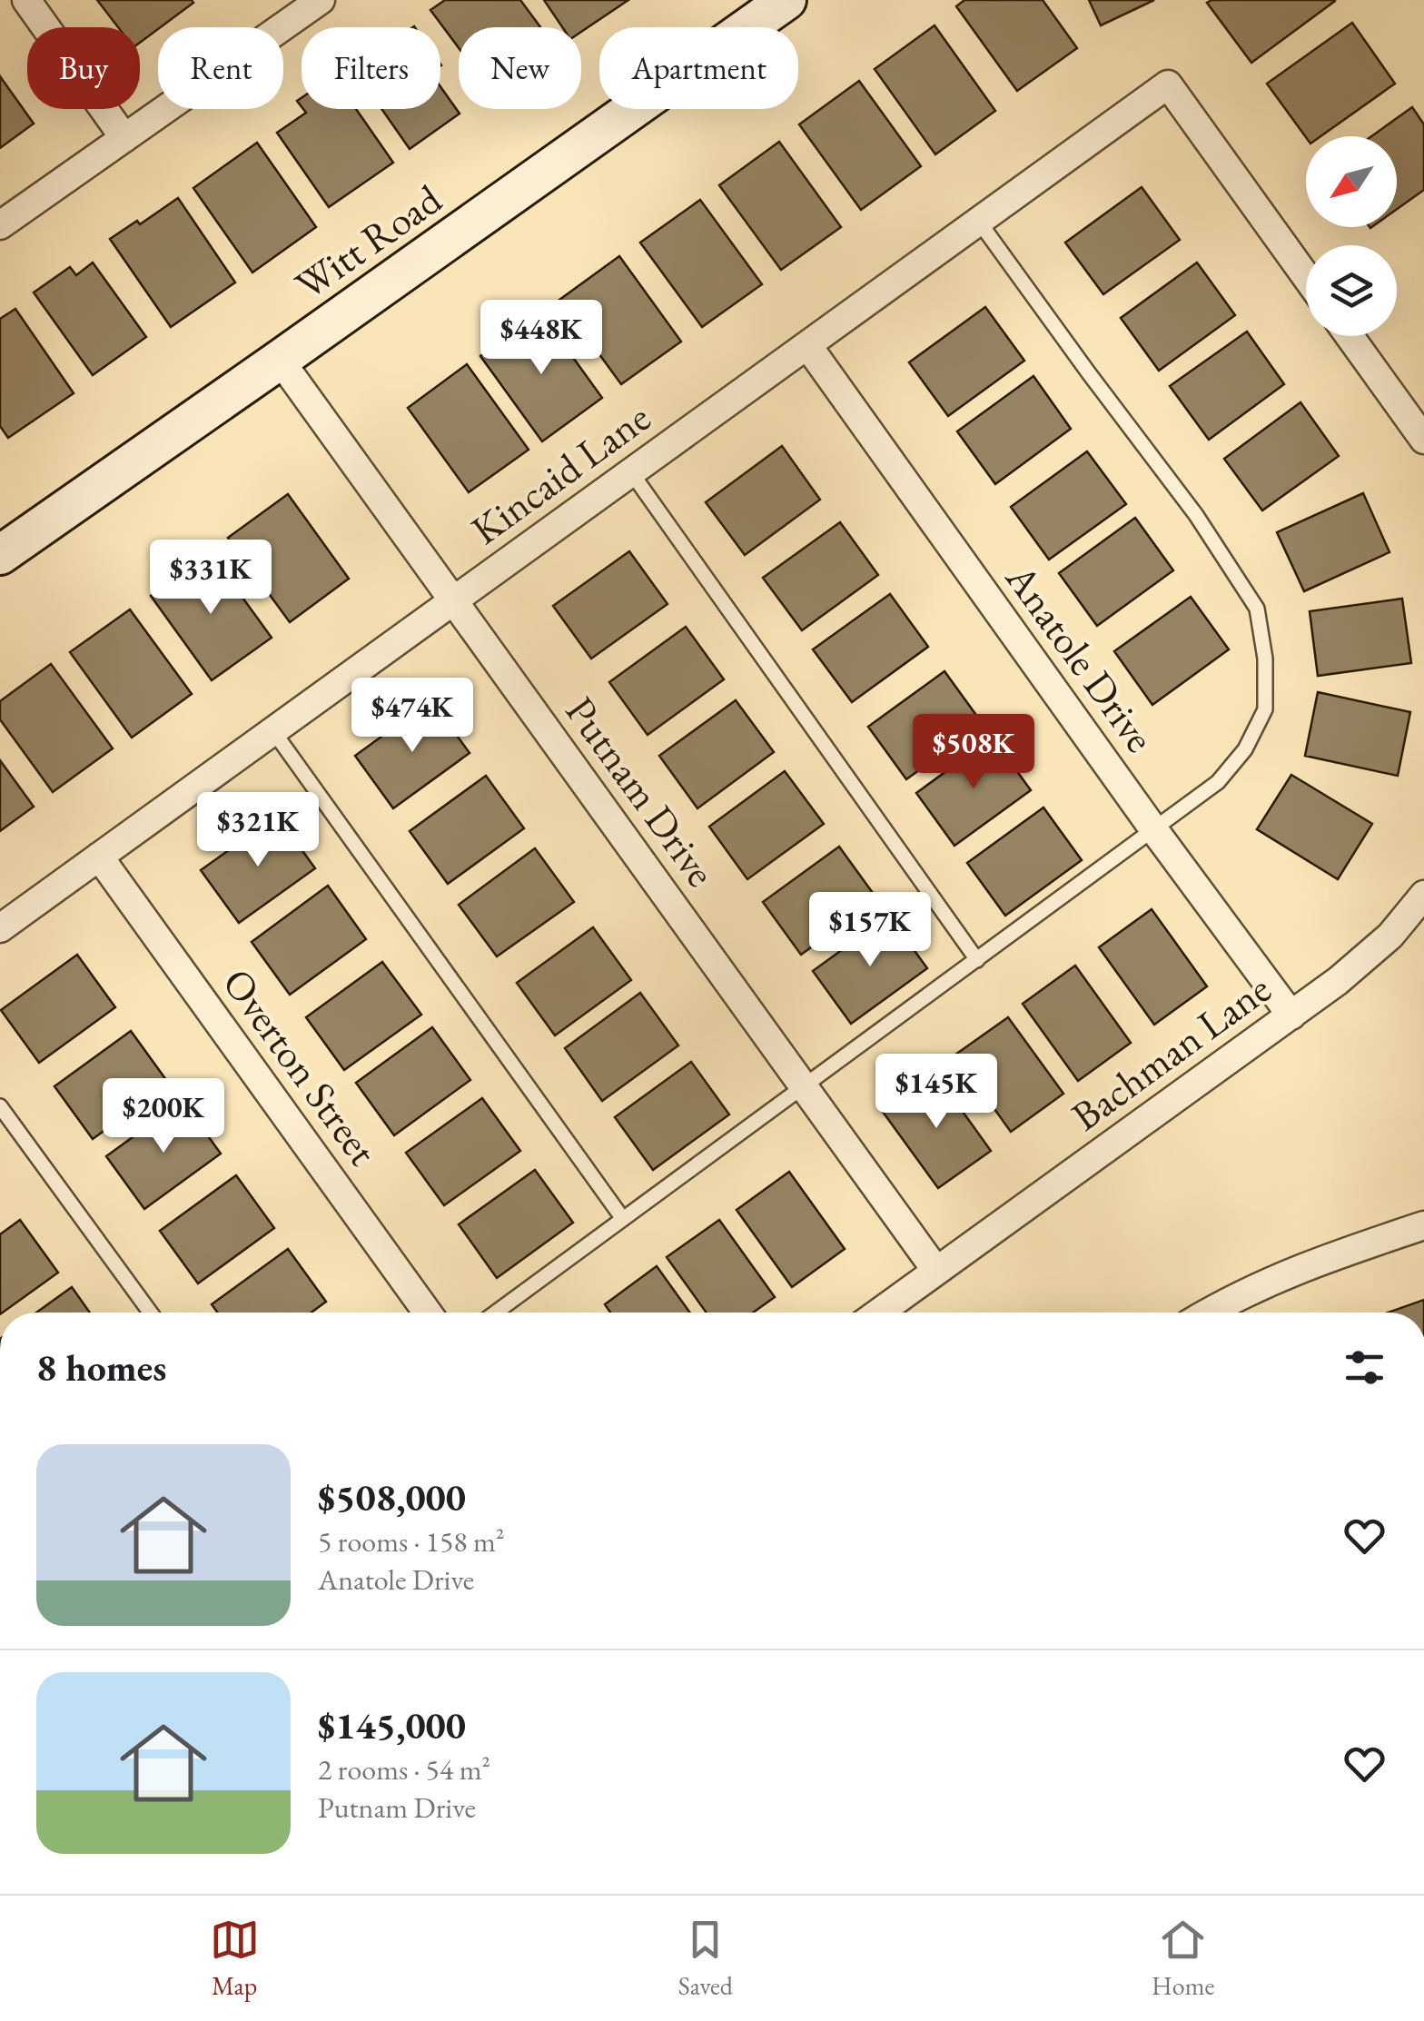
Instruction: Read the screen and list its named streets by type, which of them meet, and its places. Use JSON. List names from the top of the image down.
{
  "streets": {
    "street": [
      "Witt Road",
      "Kincaid Lane",
      "Anatole Drive",
      "Putnam Drive",
      "Bachman Lane",
      "Overton Street"
    ]
  },
  "crossings": [
    ["Witt Road", "Putnam Drive"],
    ["Kincaid Lane", "Anatole Drive"],
    ["Kincaid Lane", "Putnam Drive"],
    ["Kincaid Lane", "Overton Street"],
    ["Anatole Drive", "Bachman Lane"],
    ["Putnam Drive", "Bachman Lane"]
  ],
  "north": "bottom left",
  "page": {
    "chip": [
      "Buy",
      "Rent",
      "Filters",
      "New",
      "Apartment"
    ],
    "price": [
      "$448K",
      "$331K",
      "$474K",
      "$508K",
      "$321K",
      "$157K",
      "$145K",
      "$200K"
    ],
    "heading": "8 homes",
    "list": [
      {
        "name": "$508,000",
        "note": "5 rooms · 158 m² · Anatole Drive"
      },
      {
        "name": "$145,000",
        "note": "2 rooms · 54 m² · Putnam Drive"
      }
    ],
    "tabs": ["Map", "Saved", "Home"]
  }
}
